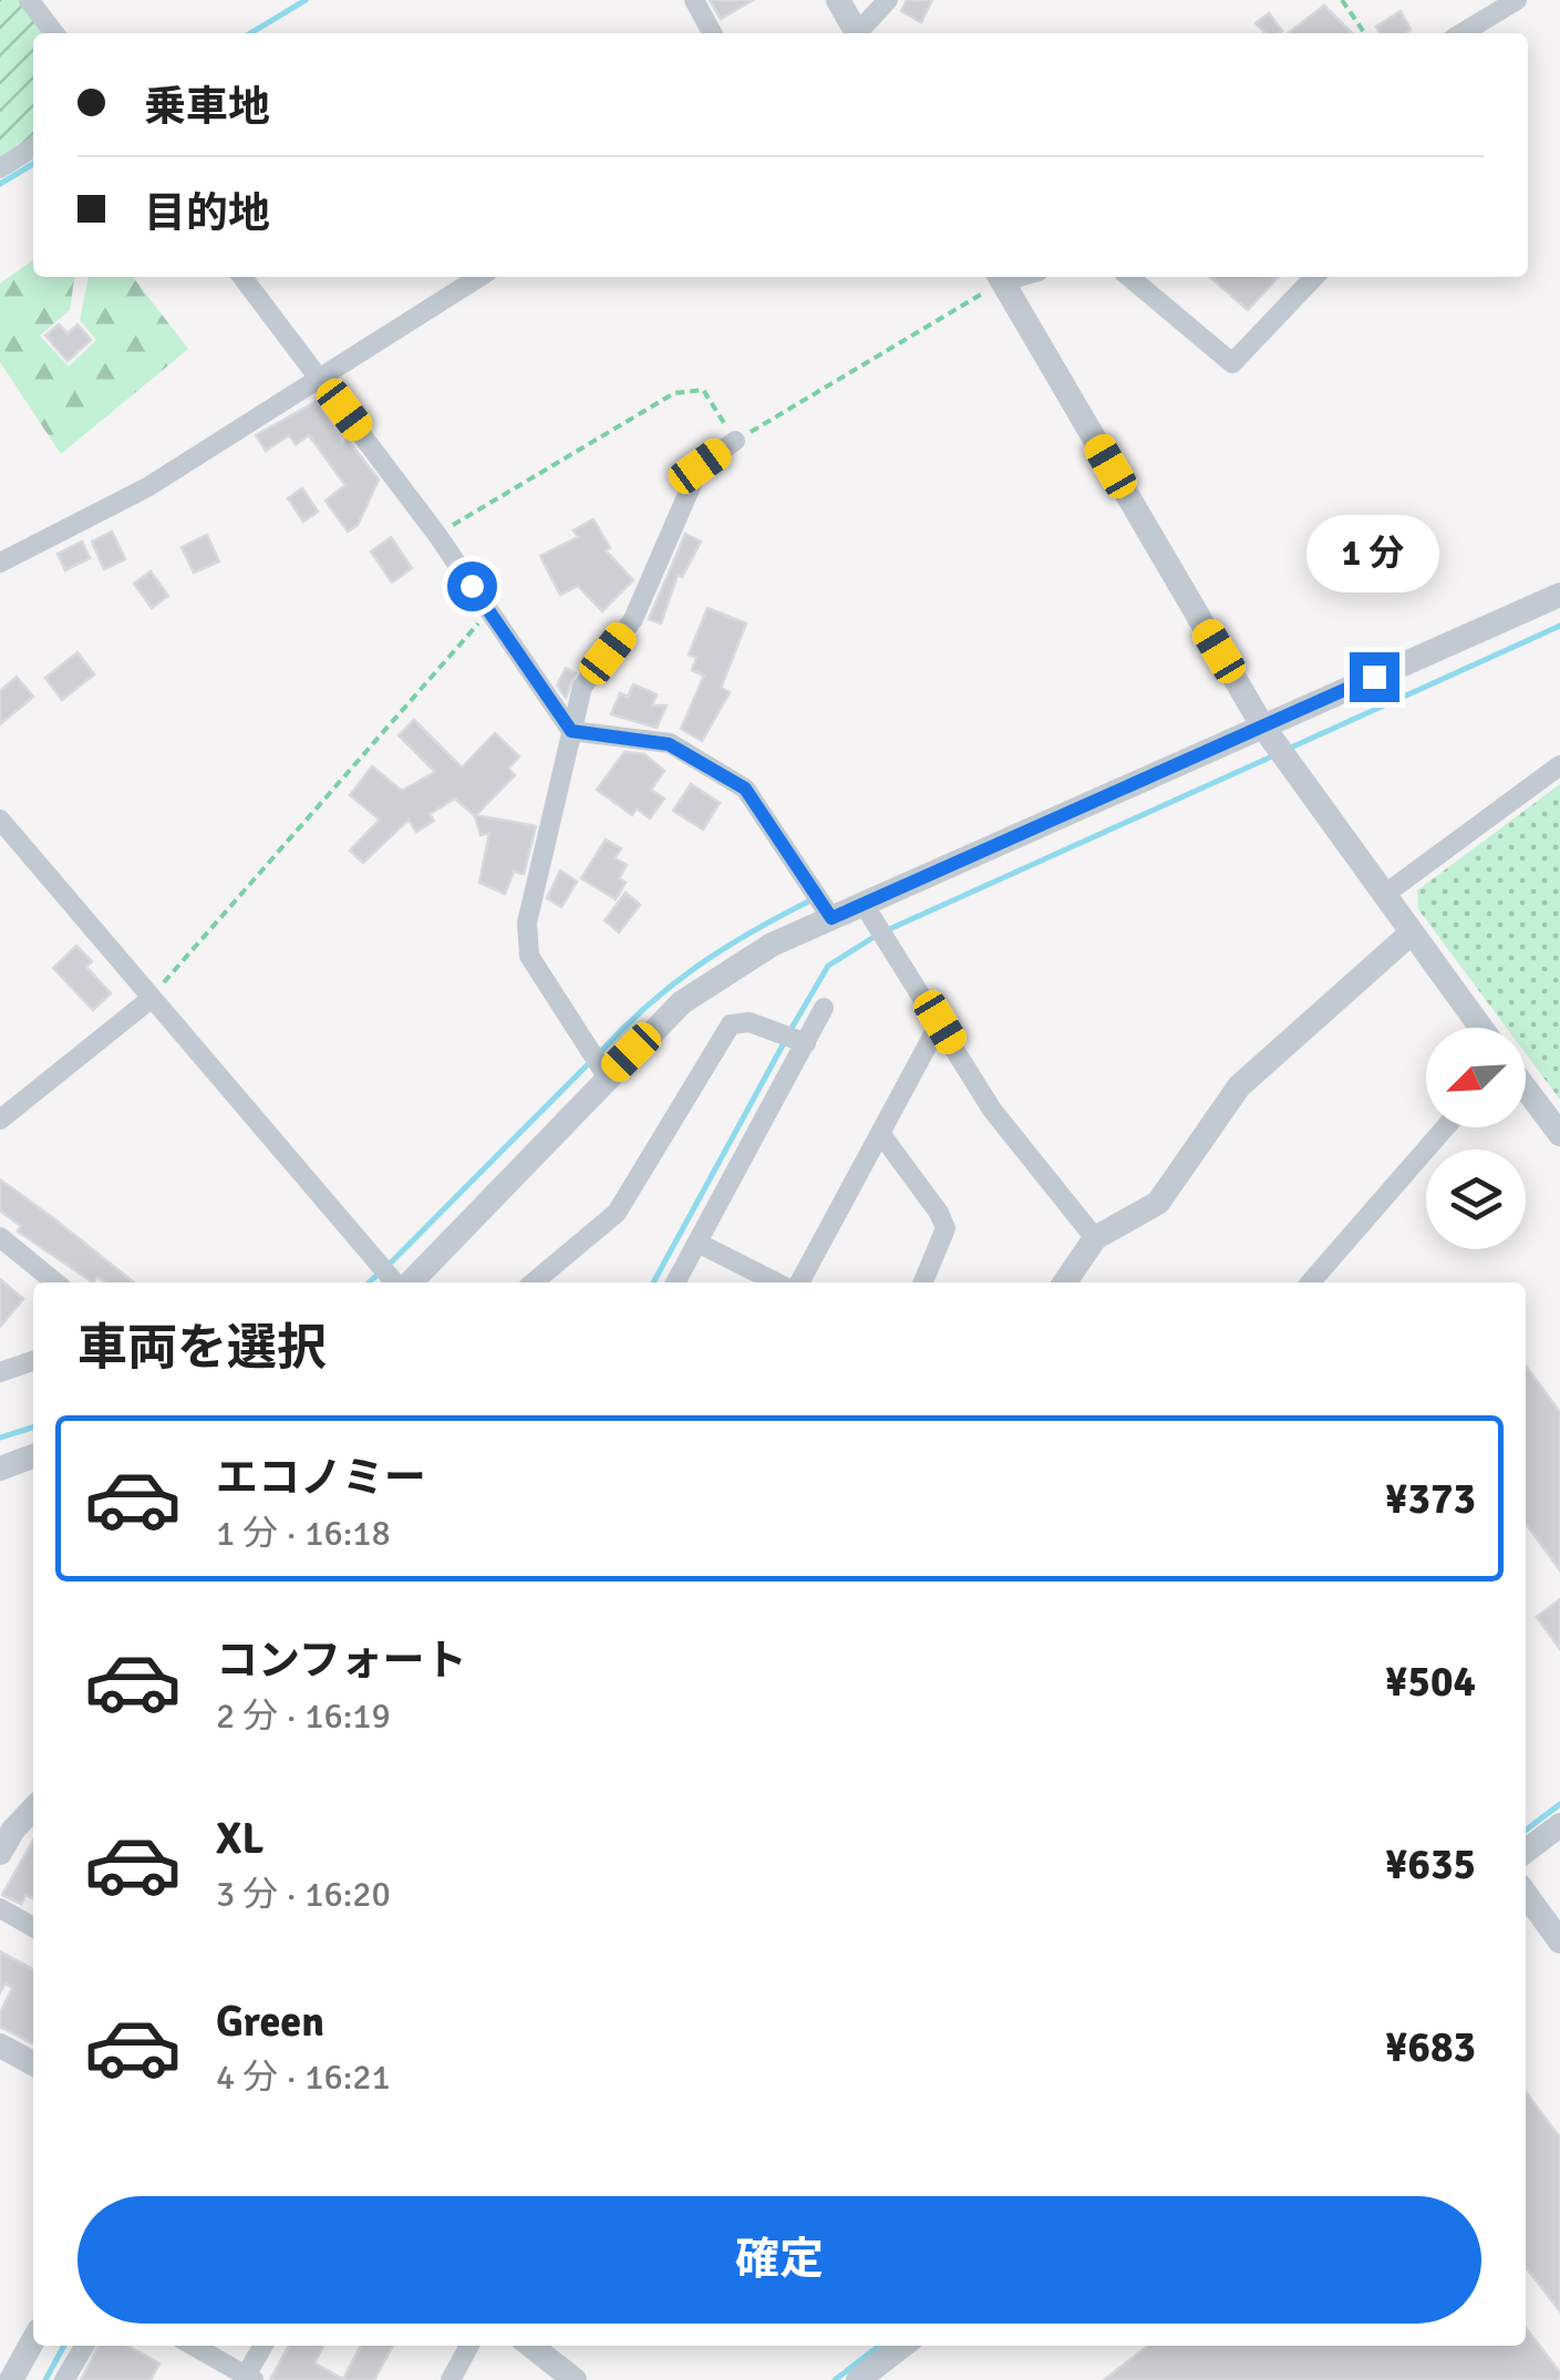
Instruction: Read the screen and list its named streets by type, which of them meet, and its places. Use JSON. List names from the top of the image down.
{
  "north": "bottom left",
  "page": {
    "banner": ["乗車地", "目的地"],
    "bubble": "1 分",
    "heading": "車両を選択",
    "list": [
      {
        "name": "エコノミー",
        "note": "1 分 · 16:18",
        "value": "¥373"
      },
      {
        "name": "コンフォート",
        "note": "2 分 · 16:19",
        "value": "¥504"
      },
      {
        "name": "XL",
        "note": "3 分 · 16:20",
        "value": "¥635"
      },
      {
        "name": "Green",
        "note": "4 分 · 16:21",
        "value": "¥683"
      }
    ],
    "buttons": "確定"
  }
}
